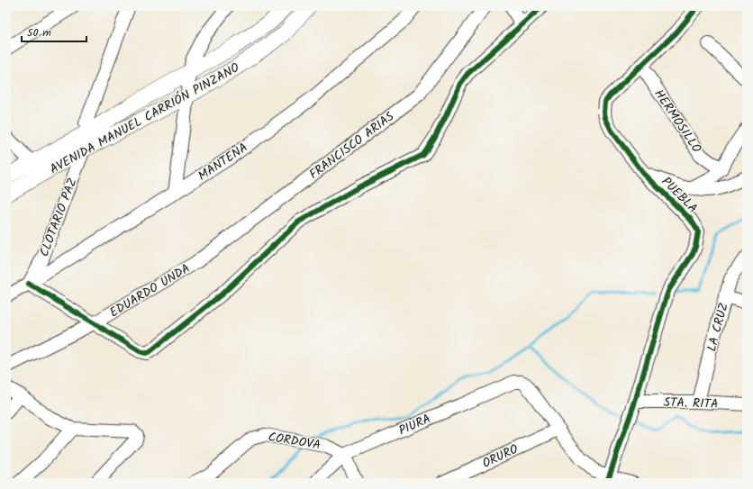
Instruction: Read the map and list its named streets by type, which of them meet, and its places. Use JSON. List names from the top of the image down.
{
  "streets": {
    "main road": ["AVENIDA MANUEL CARRIÓN PINZANO"],
    "street": [
      "HERMOSILLO",
      "FRANCISCO ARIAS",
      "MANTEÑA",
      "PUEBLA",
      "CLOTARIO PAZ",
      "EDUARDO UNDA",
      "LA CRUZ",
      "STA. RITA",
      "PIURA",
      "CORDOVA",
      "ORURO"
    ]
  },
  "crossings": [
    ["AVENIDA MANUEL CARRIÓN PINZANO", "CLOTARIO PAZ"],
    ["HERMOSILLO", "PUEBLA"],
    ["FRANCISCO ARIAS", "EDUARDO UNDA"],
    ["MANTEÑA", "CLOTARIO PAZ"],
    ["PUEBLA", "STA. RITA"],
    ["LA CRUZ", "STA. RITA"],
    ["PIURA", "CORDOVA"],
    ["PIURA", "ORURO"]
  ],
  "scale_bar": "50 m"
}
